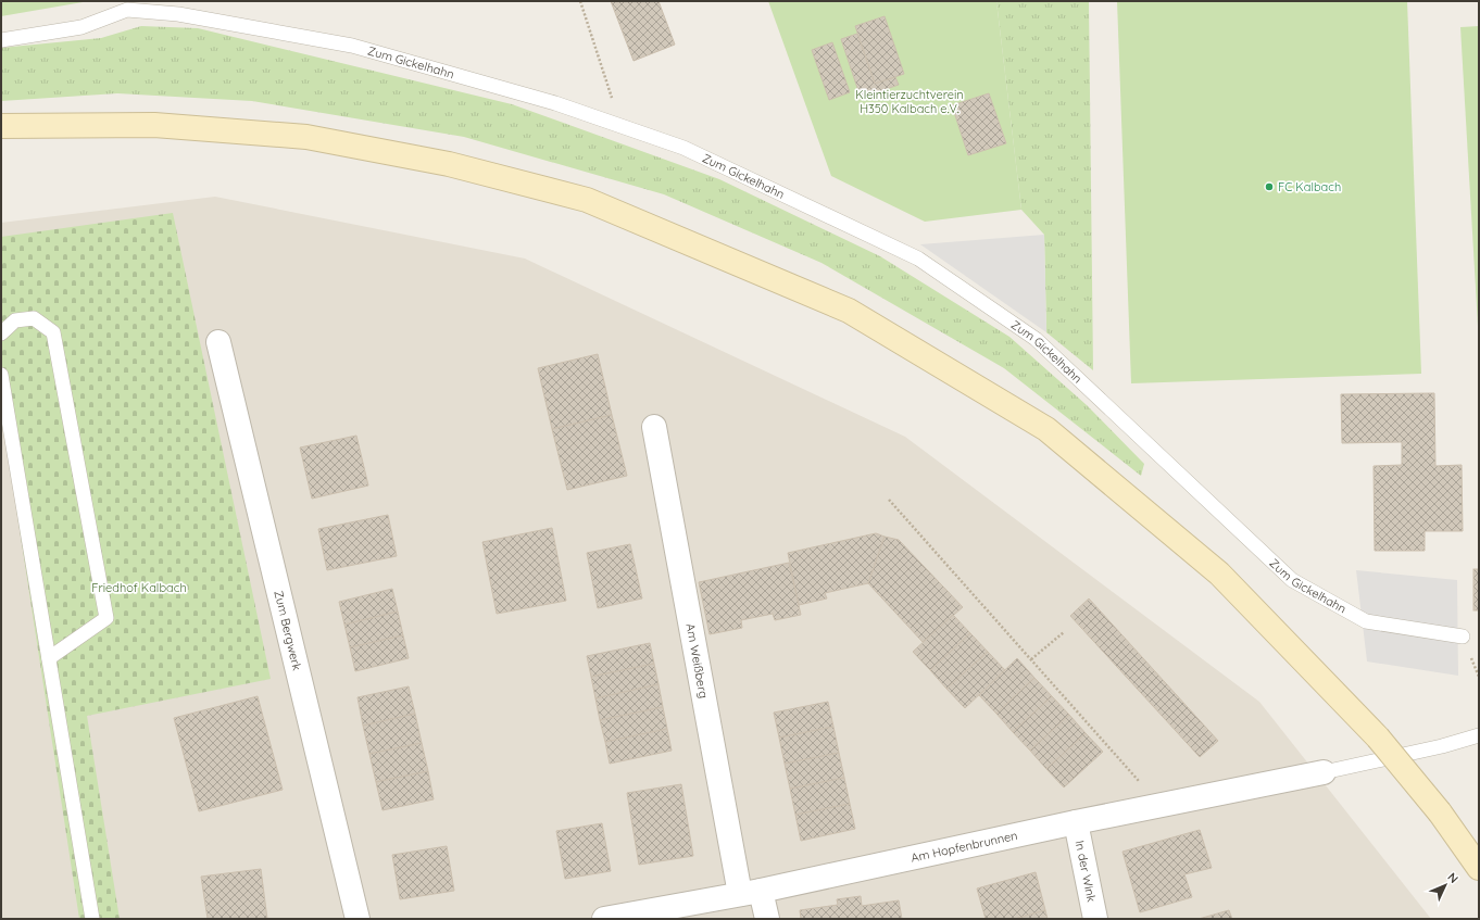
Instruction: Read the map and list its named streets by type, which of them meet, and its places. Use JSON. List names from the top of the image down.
{
  "streets": {
    "street": [
      "Zum Bergwerk",
      "Am Weißberg",
      "Am Hopfenbrunnen",
      "In der Wink"
    ],
    "lane": ["Zum Gickelhahn"]
  },
  "crossings": [
    ["Am Weißberg", "Am Hopfenbrunnen"],
    ["Am Hopfenbrunnen", "In der Wink"]
  ],
  "parks": ["Kleintierzuchtverein H350 Kalbach e.V.", "Friedhof Kalbach"],
  "places": ["FC Kalbach"],
  "north": "top right"
}
